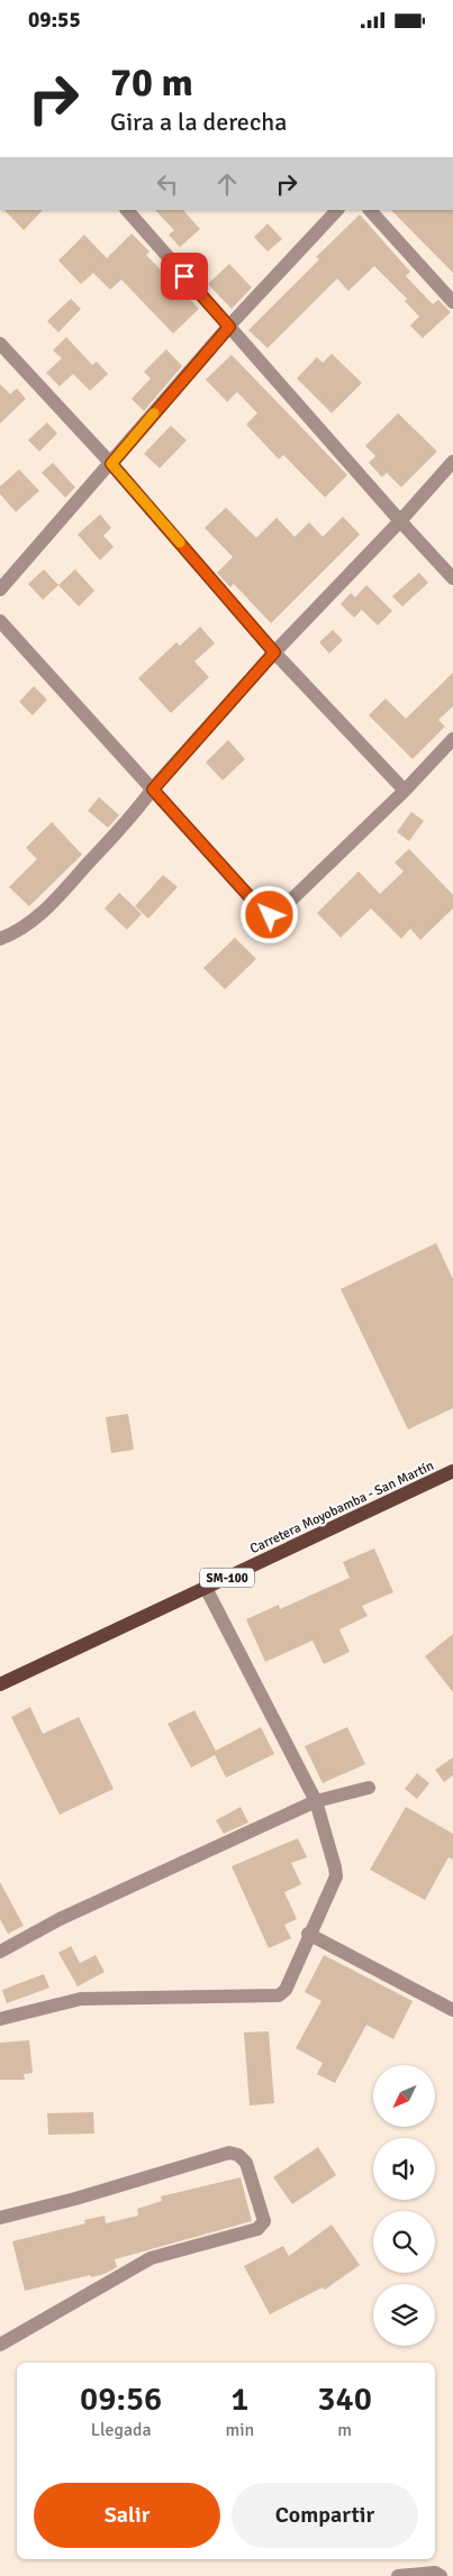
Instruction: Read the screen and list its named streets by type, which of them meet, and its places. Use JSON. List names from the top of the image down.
{
  "streets": {
    "main road": ["Carretera Moyobamba - San Martín", "SM-100"]
  },
  "north": "bottom left",
  "page": {
    "status": "09:55",
    "turn": ["70 m", "Gira a la derecha"],
    "eta": [
      "09:56",
      "Llegada",
      "1",
      "min",
      "340",
      "m"
    ],
    "buttons": ["Salir", "Compartir"]
  }
}
